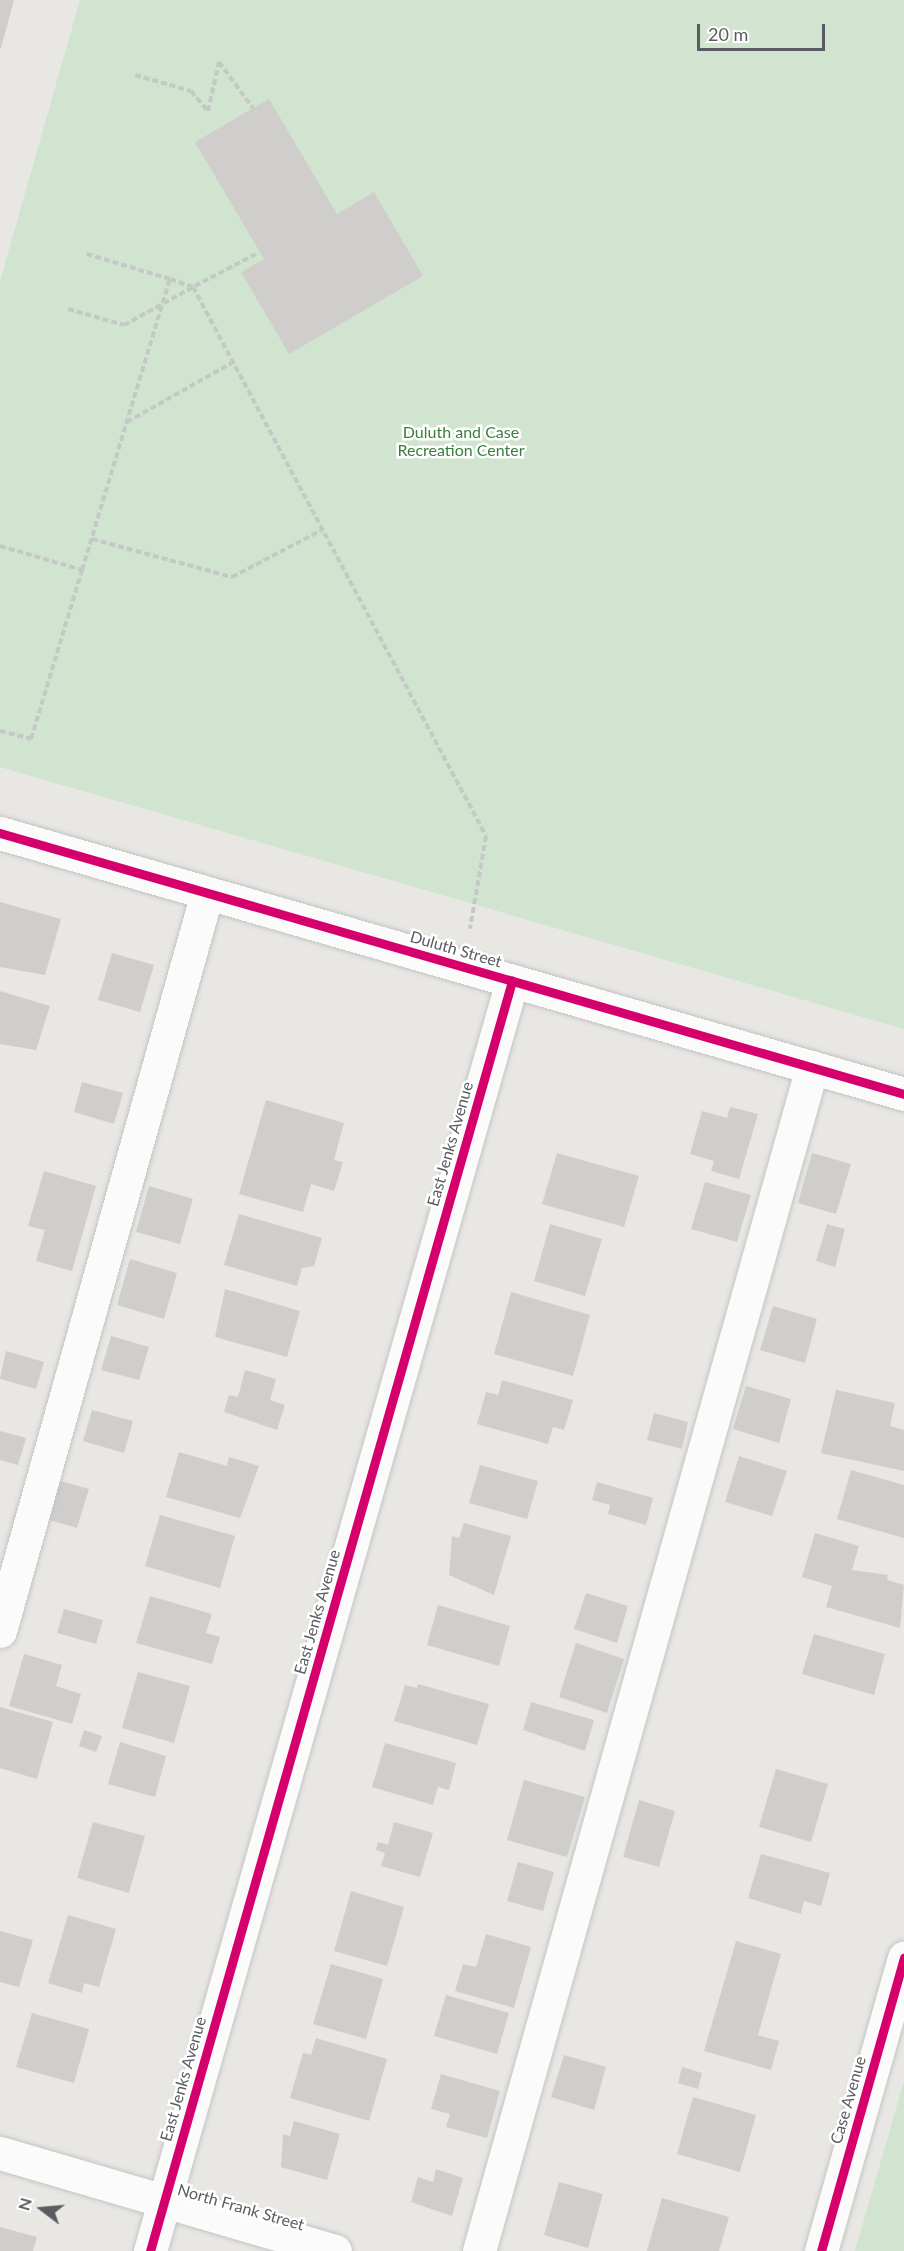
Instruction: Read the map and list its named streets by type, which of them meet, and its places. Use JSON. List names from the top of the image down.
{
  "streets": {
    "street": [
      "Duluth Street",
      "East Jenks Avenue",
      "Case Avenue",
      "North Frank Street"
    ]
  },
  "crossings": [
    ["Duluth Street", "East Jenks Avenue"],
    ["East Jenks Avenue", "North Frank Street"]
  ],
  "parks": ["Duluth and Case Recreation Center"],
  "scale_bar": "20 m",
  "north": "left"
}
